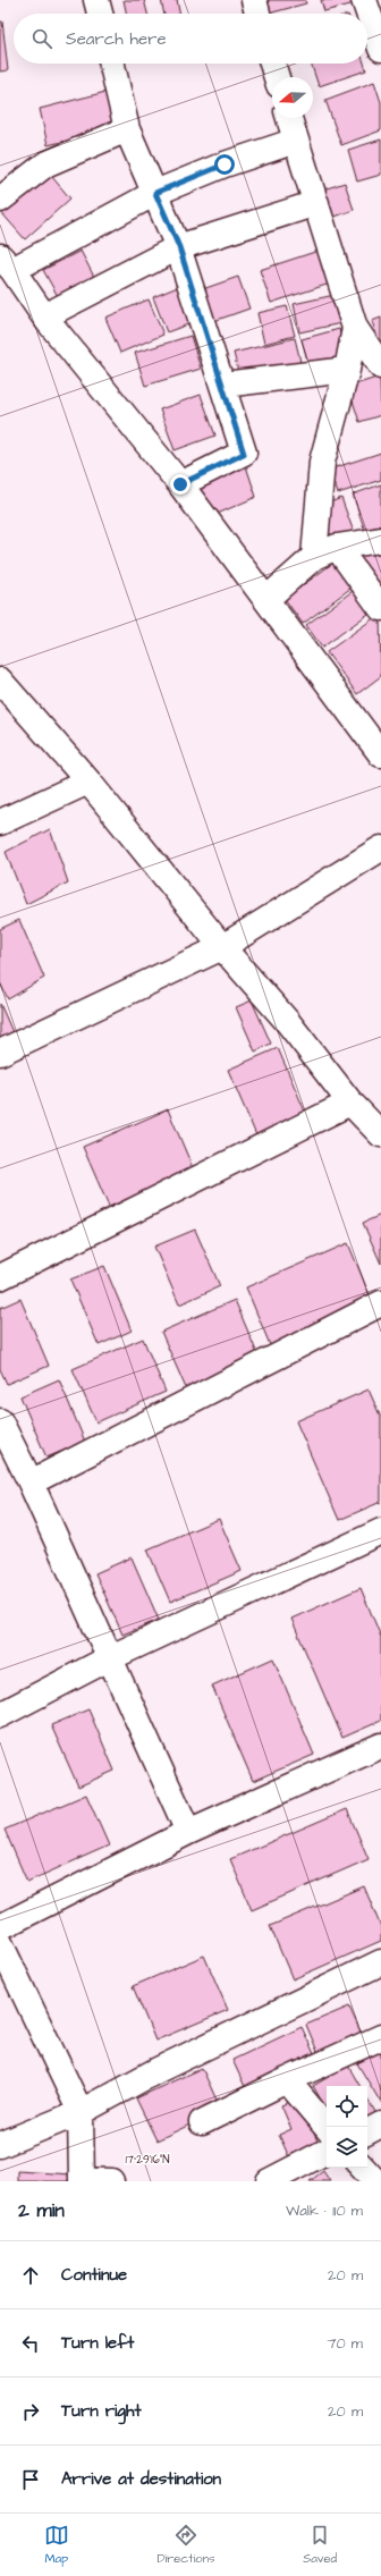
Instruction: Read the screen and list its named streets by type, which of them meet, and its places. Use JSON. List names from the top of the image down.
{
  "north": "left",
  "page": {
    "search": "Search here",
    "heading": ["2 min", "Walk · 110 m"],
    "list": [
      ["Continue", "20 m"],
      ["Turn left", "70 m"],
      ["Turn right", "20 m"],
      "Arrive at destination"
    ],
    "nav": ["Map", "Directions", "Saved"]
  },
  "coordinates": ["17°29'16\"N"]
}
